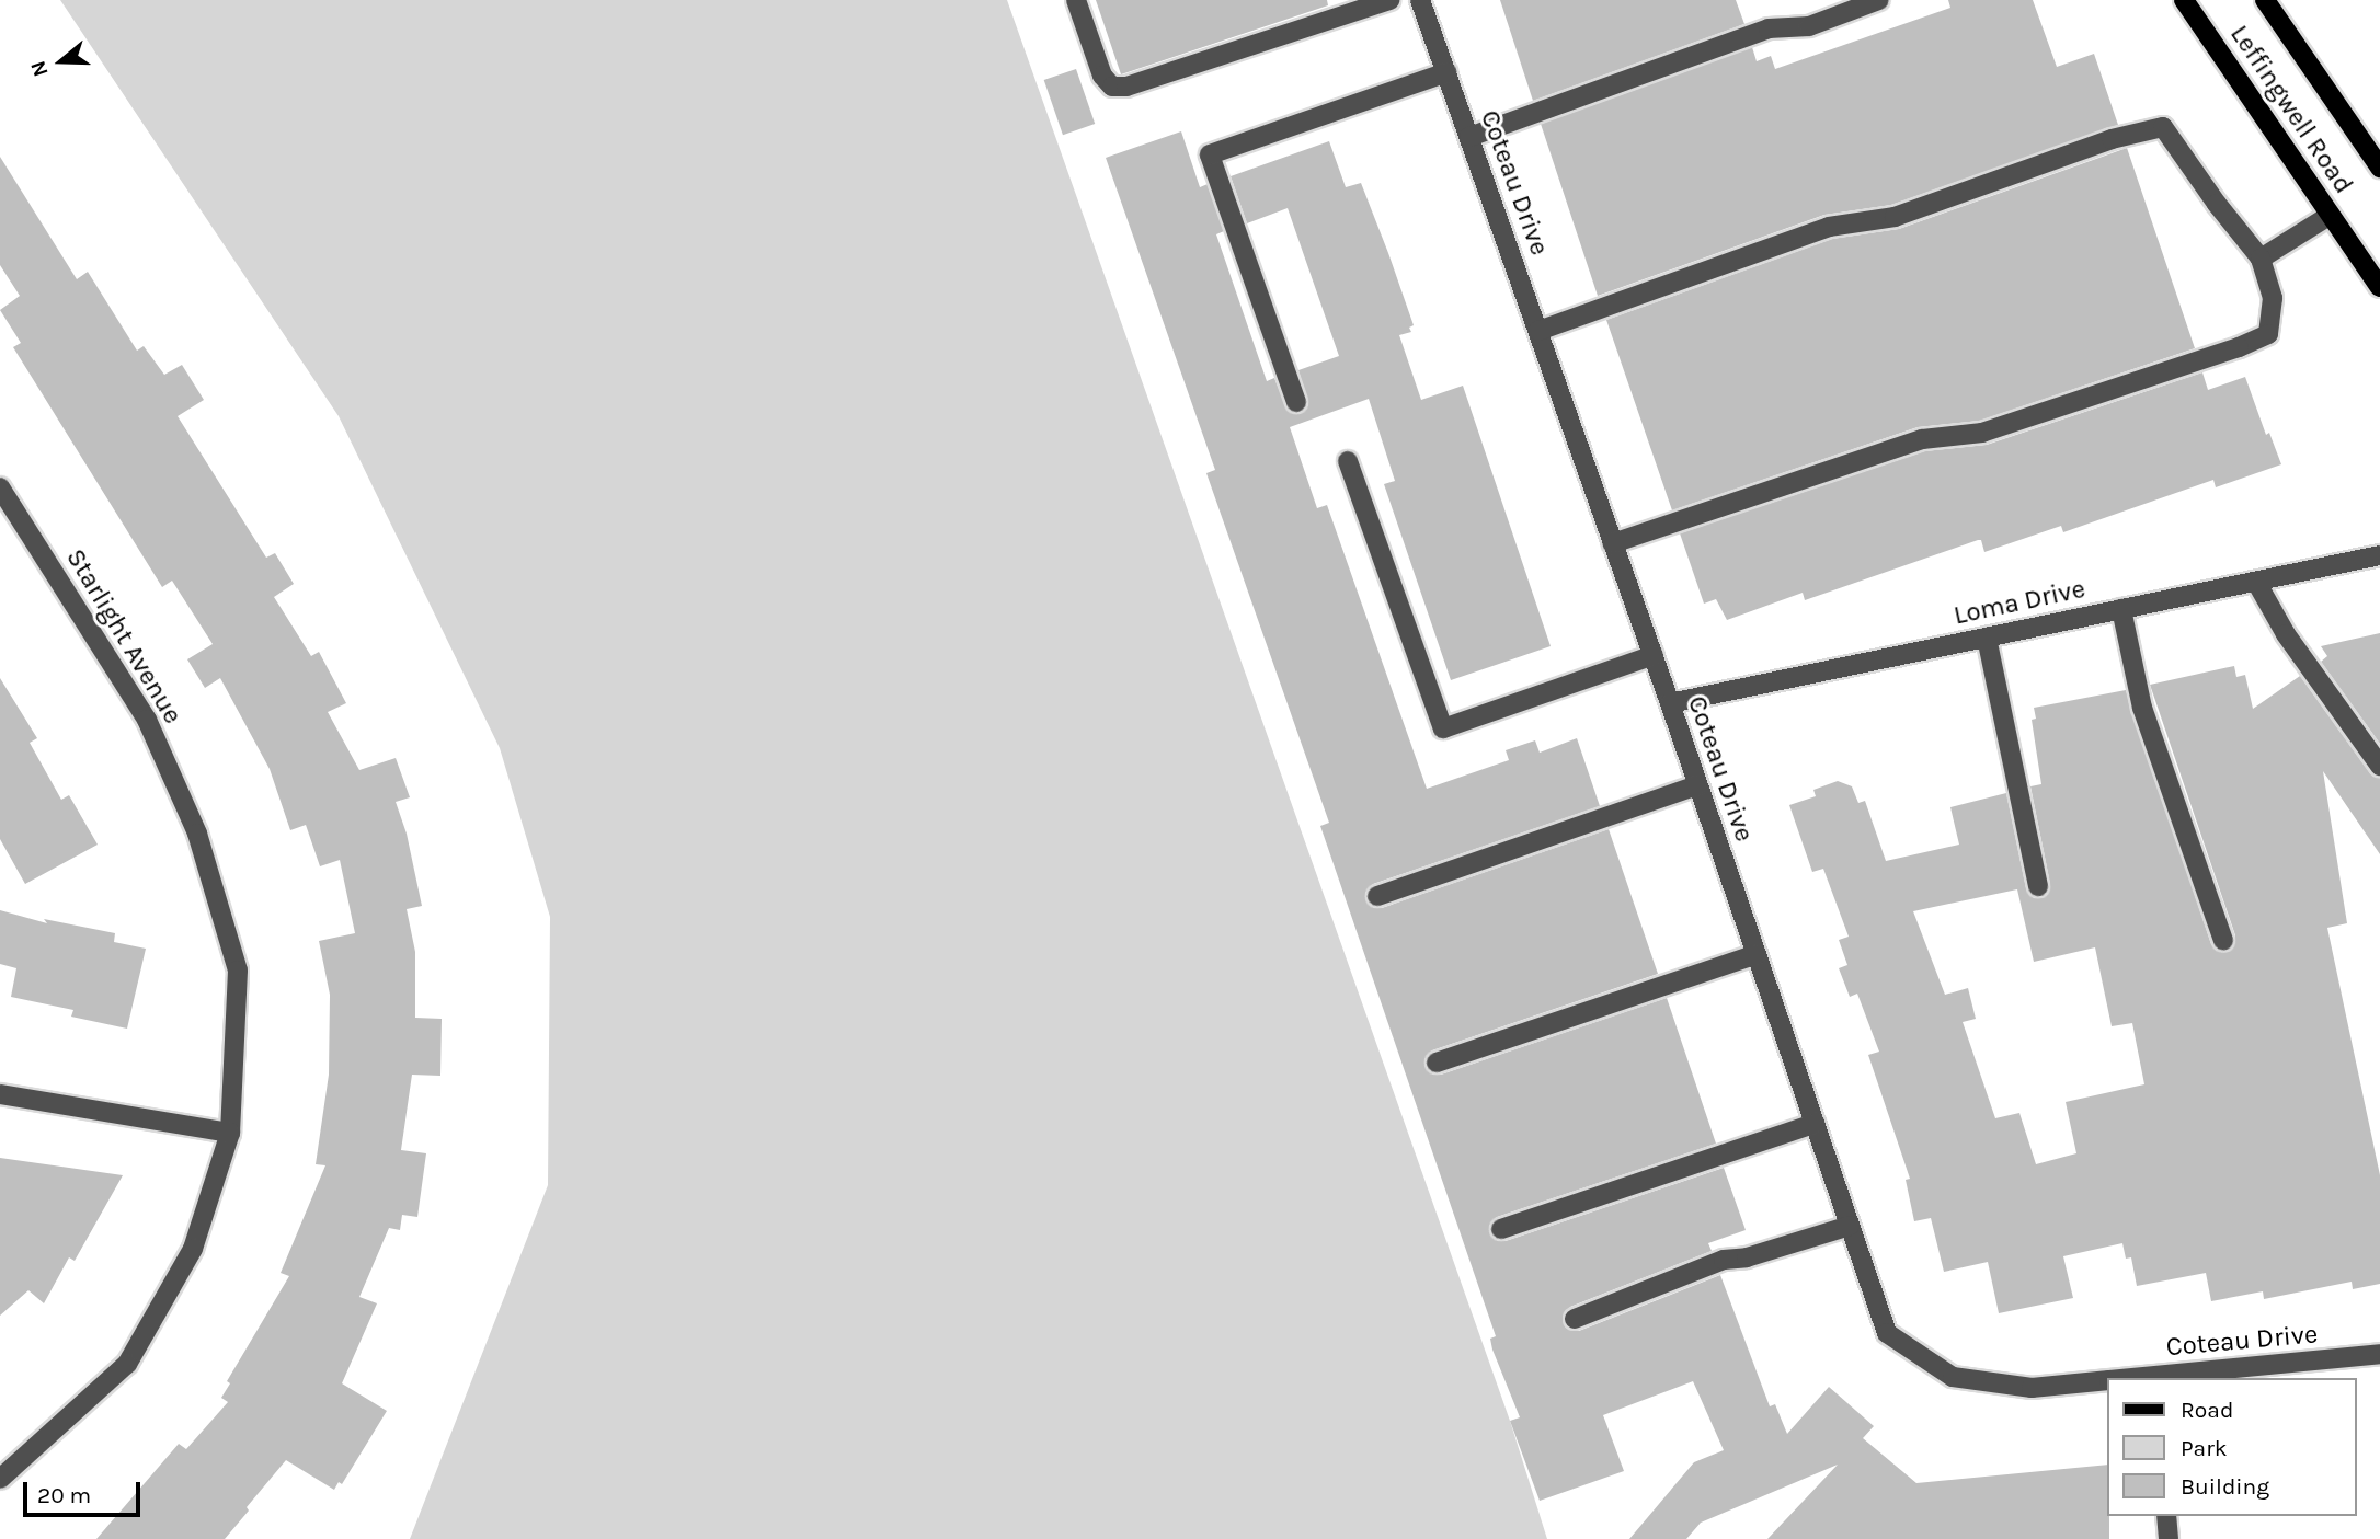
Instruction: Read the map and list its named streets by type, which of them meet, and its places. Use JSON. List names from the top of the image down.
{
  "streets": {
    "main road": ["Leffingwell Road"],
    "street": ["Coteau Drive", "Loma Drive", "Starlight Avenue"]
  },
  "crossings": [
    ["Coteau Drive", "Loma Drive"]
  ],
  "legend": ["Road", "Park", "Building"],
  "scale_bar": "20 m",
  "north": "left"
}
